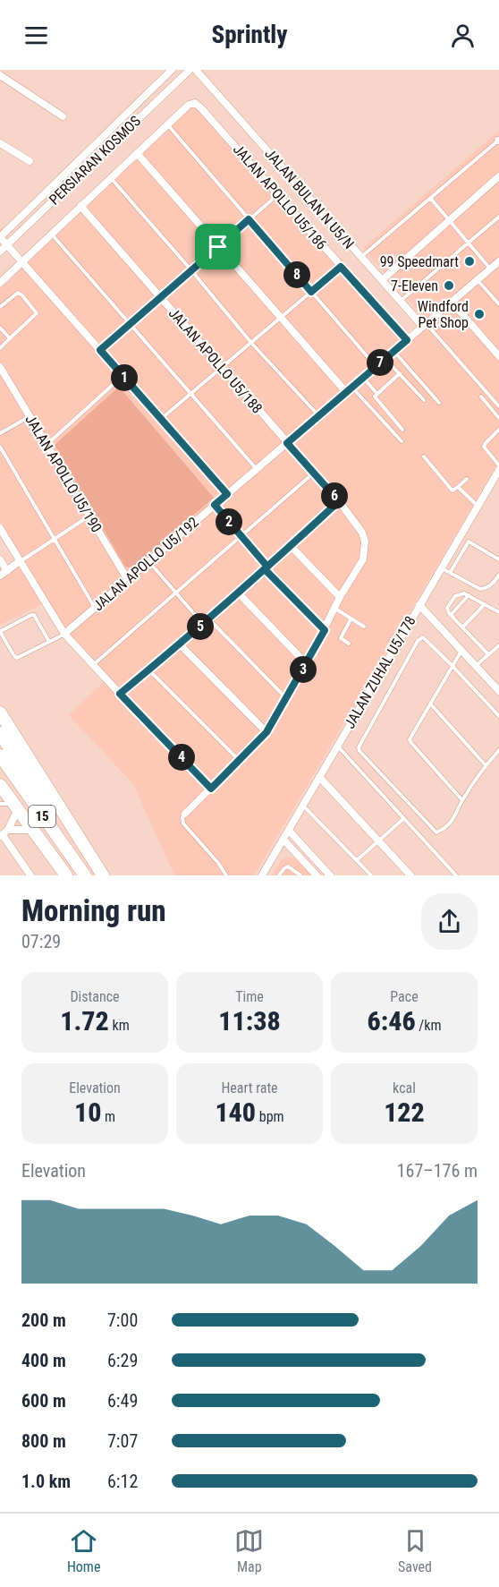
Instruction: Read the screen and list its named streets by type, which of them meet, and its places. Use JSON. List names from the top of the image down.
{
  "streets": {
    "highway": ["15"],
    "street": [
      "PERSIARAN KOSMOS",
      "JALAN APOLLO U5/186",
      "JALAN BULAN N U5/N",
      "JALAN APOLLO U5/188",
      "JALAN APOLLO U5/190",
      "JALAN APOLLO U5/192",
      "JALAN ZUHAL U5/178"
    ]
  },
  "crossings": [
    ["JALAN APOLLO U5/186", "JALAN APOLLO U5/192"],
    ["JALAN BULAN N U5/N", "JALAN APOLLO U5/192"],
    ["JALAN APOLLO U5/188", "JALAN APOLLO U5/192"],
    ["JALAN APOLLO U5/190", "JALAN APOLLO U5/192"]
  ],
  "places": ["99 Speedmart", "7-Eleven", "Windford Pet Shop"],
  "page": {
    "header": "Sprintly",
    "pins": [
      "8",
      "7",
      "1",
      "6",
      "2",
      "5",
      "3",
      "4"
    ],
    "heading": ["Morning run", "07:29"],
    "stats": [
      ["Distance", "1.72 km"],
      ["Time", "11:38"],
      ["Pace", "6:46 /km"],
      ["Elevation", "10 m"],
      ["Heart rate", "140 bpm"],
      ["kcal", "122"]
    ],
    "chart": ["Elevation", "167–176 m"],
    "list": [
      {
        "name": "200 m",
        "note": "7:00"
      },
      {
        "name": "400 m",
        "note": "6:29"
      },
      {
        "name": "600 m",
        "note": "6:49"
      },
      {
        "name": "800 m",
        "note": "7:07"
      },
      {
        "name": "1.0 km",
        "note": "6:12"
      }
    ],
    "tabs": ["Home", "Map", "Saved"]
  }
}
